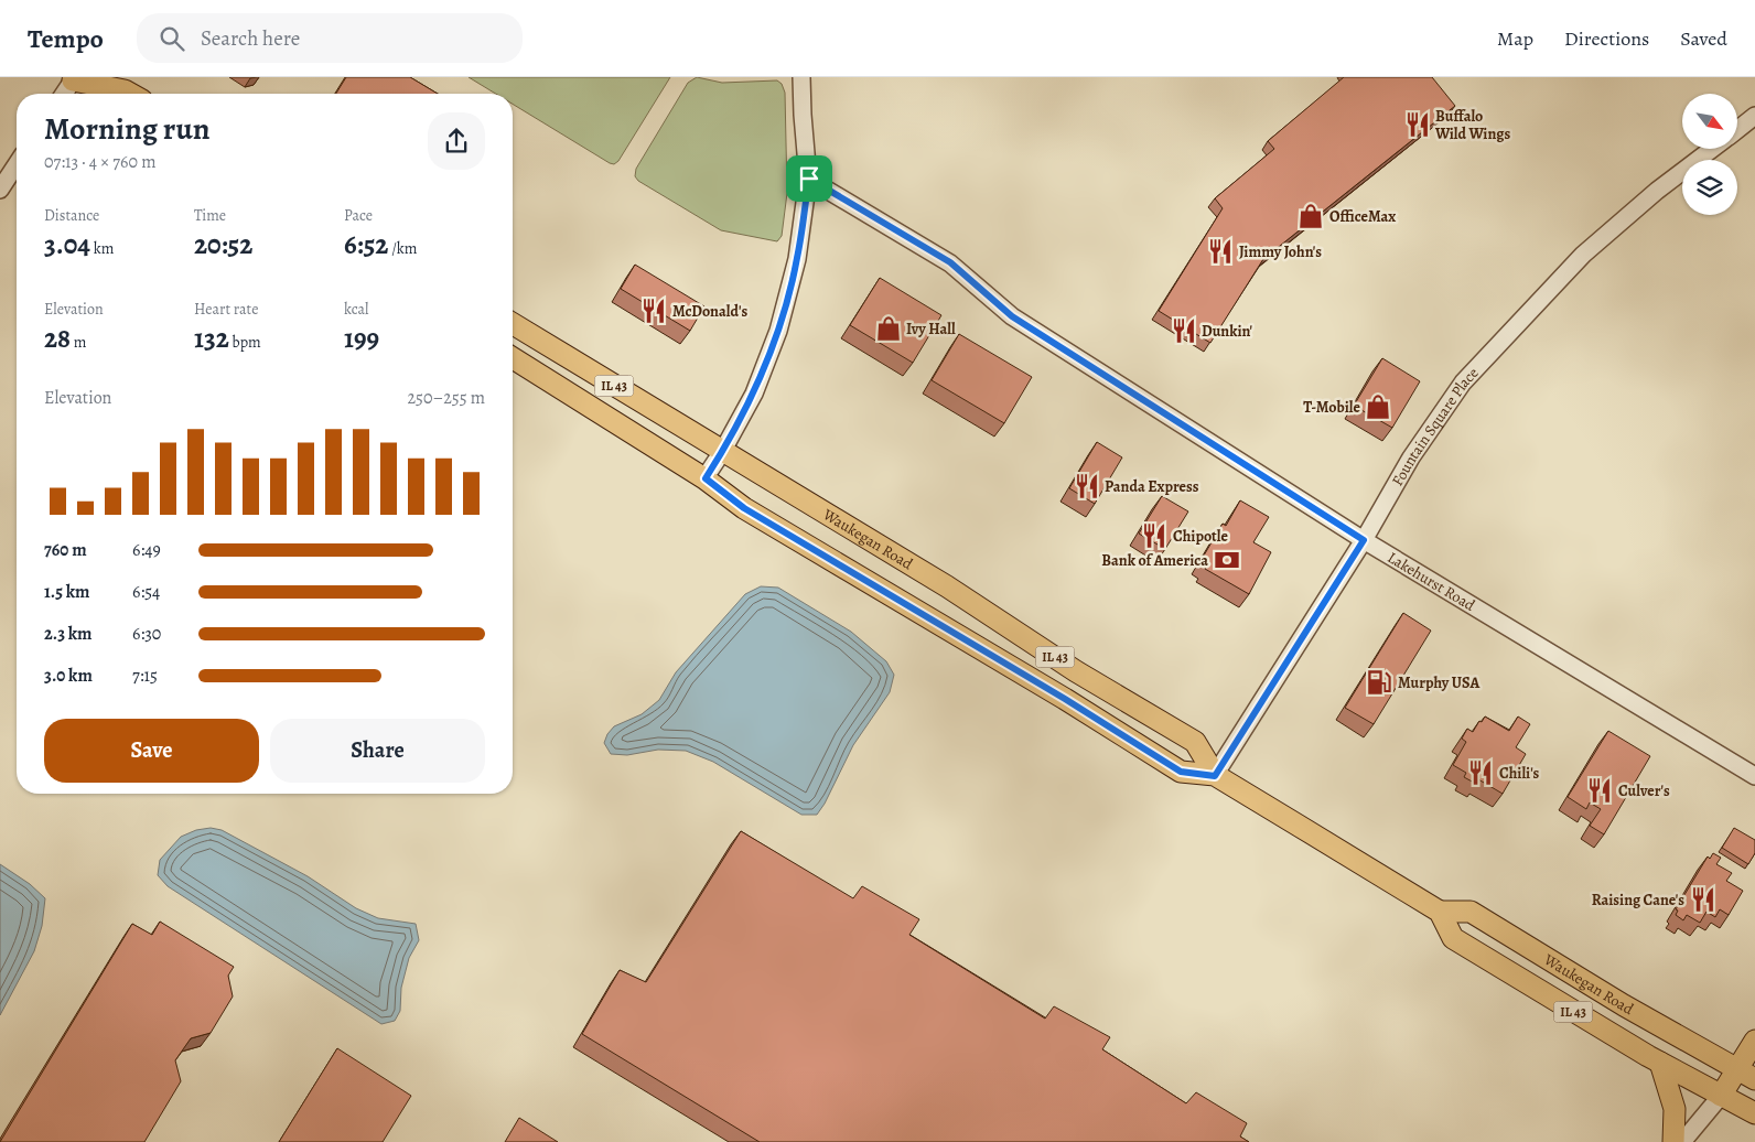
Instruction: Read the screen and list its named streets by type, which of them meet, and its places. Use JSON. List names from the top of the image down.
{
  "streets": {
    "main road": ["IL 43", "Waukegan Road"],
    "street": ["Fountain Square Place", "Lakehurst Road"]
  },
  "crossings": [
    ["IL 43", "Waukegan Road"],
    ["Fountain Square Place", "Waukegan Road"],
    ["Fountain Square Place", "Lakehurst Road"]
  ],
  "places": {
    "restaurant": [
      "Buffalo Wild Wings",
      "Jimmy John's",
      "McDonald's",
      "Dunkin'",
      "Panda Express",
      "Chipotle",
      "Chili's",
      "Culver's",
      "Raising Cane's"
    ],
    "shop": ["OfficeMax", "Ivy Hall", "T-Mobile"],
    "bank": ["Bank of America"],
    "fuel station": ["Murphy USA"]
  },
  "north": "bottom right",
  "page": {
    "header": "Tempo",
    "search": "Search here",
    "nav": ["Map", "Directions", "Saved"],
    "heading": ["Morning run", "07:13 · 4 × 760 m"],
    "stats": [
      ["Distance", "3.04 km"],
      ["Time", "20:52"],
      ["Pace", "6:52 /km"],
      ["Elevation", "28 m"],
      ["Heart rate", "132 bpm"],
      ["kcal", "199"]
    ],
    "chart": ["Elevation", "250–255 m"],
    "list": [
      {
        "name": "760 m",
        "note": "6:49"
      },
      {
        "name": "1.5 km",
        "note": "6:54"
      },
      {
        "name": "2.3 km",
        "note": "6:30"
      },
      {
        "name": "3.0 km",
        "note": "7:15"
      }
    ],
    "buttons": ["Save", "Share"]
  }
}
